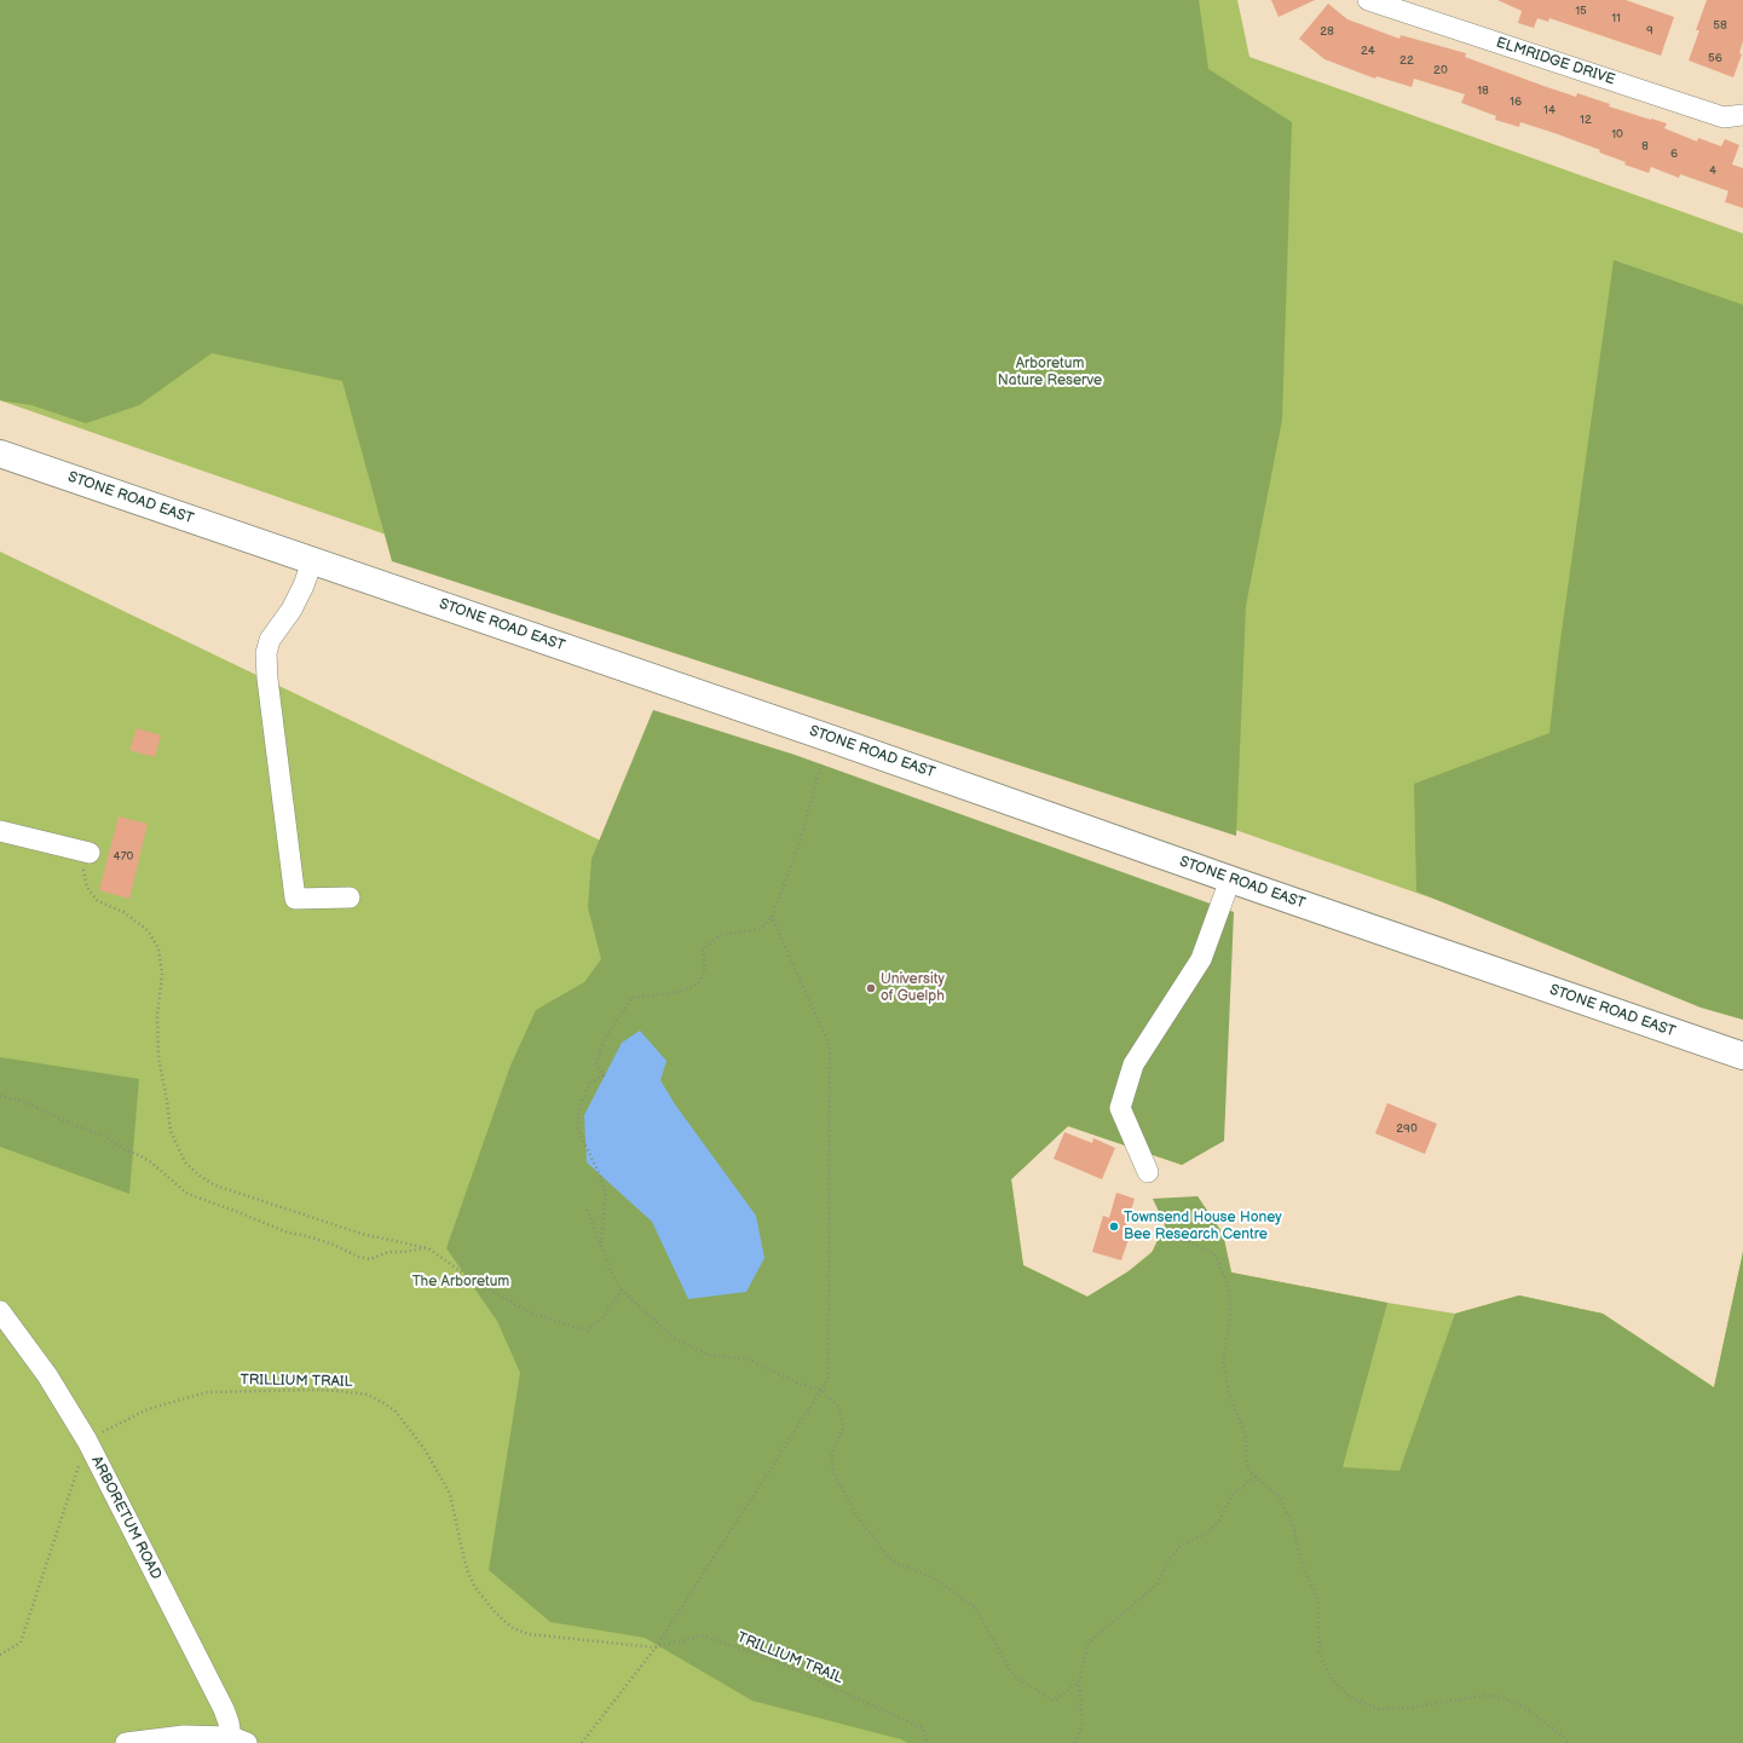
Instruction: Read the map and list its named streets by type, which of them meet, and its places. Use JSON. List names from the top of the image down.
{
  "streets": {
    "main road": ["STONE ROAD EAST"],
    "street": ["ELMRIDGE DRIVE", "ARBORETUM ROAD"],
    "path": ["TRILLIUM TRAIL"]
  },
  "crossings": [
    ["TRILLIUM TRAIL", "ARBORETUM ROAD"]
  ],
  "parks": ["Arboretum Nature Reserve", "The Arboretum"],
  "places": ["University of Guelph", "Townsend House Honey Bee Research Centre"],
  "house_numbers": [
    "15",
    "11",
    "58",
    "9",
    "28",
    "24",
    "56",
    "22",
    "20",
    "18",
    "16",
    "14",
    "12",
    "10",
    "8",
    "6",
    "4",
    "470",
    "290"
  ]
}
